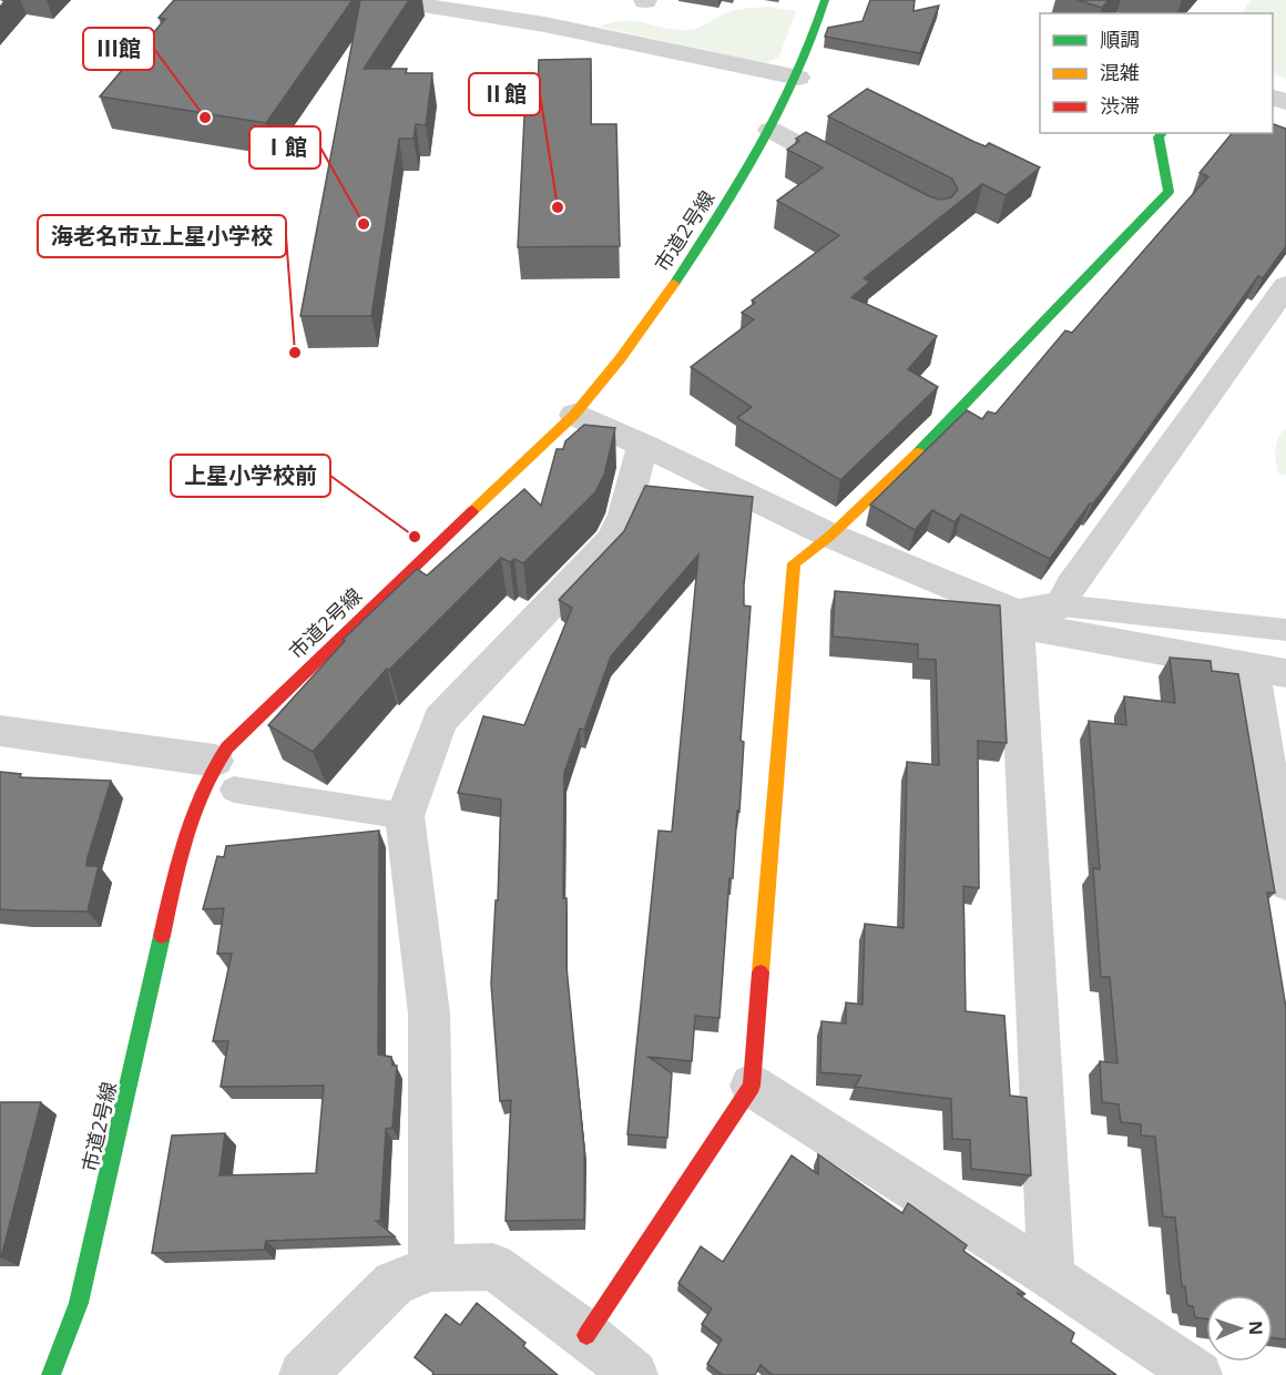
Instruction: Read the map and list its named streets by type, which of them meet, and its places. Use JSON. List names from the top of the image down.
{
  "streets": {
    "street": ["市道2号線"]
  },
  "places": [
    "Ⅲ館",
    "Ⅱ館",
    "Ⅰ館",
    "海老名市立上星小学校",
    "上星小学校前"
  ],
  "legend": ["順調", "混雑", "渋滞"],
  "north": "right"
}
